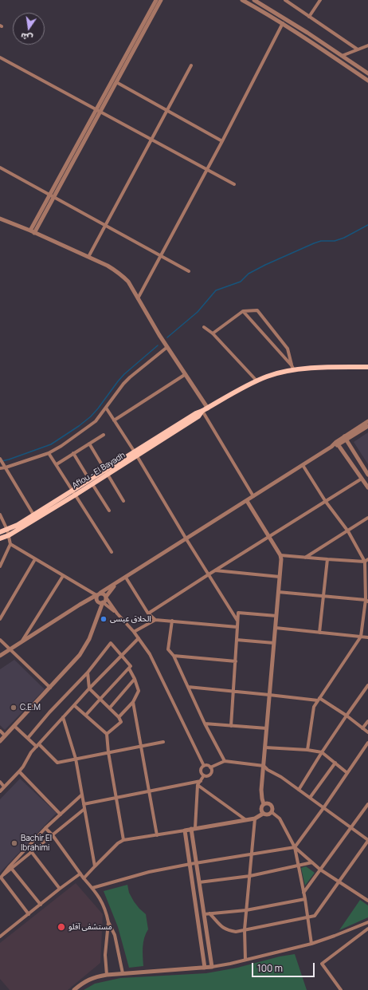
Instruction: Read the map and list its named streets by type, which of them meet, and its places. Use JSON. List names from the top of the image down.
{
  "streets": {
    "main road": ["Aflou - El Bayadh"]
  },
  "places": [
    "الحلاق عيسى",
    "C.E.M",
    "Bachir El Ibrahimi",
    "مستشفى آفلو"
  ],
  "scale_bar": "100 m",
  "north": "bottom"
}
